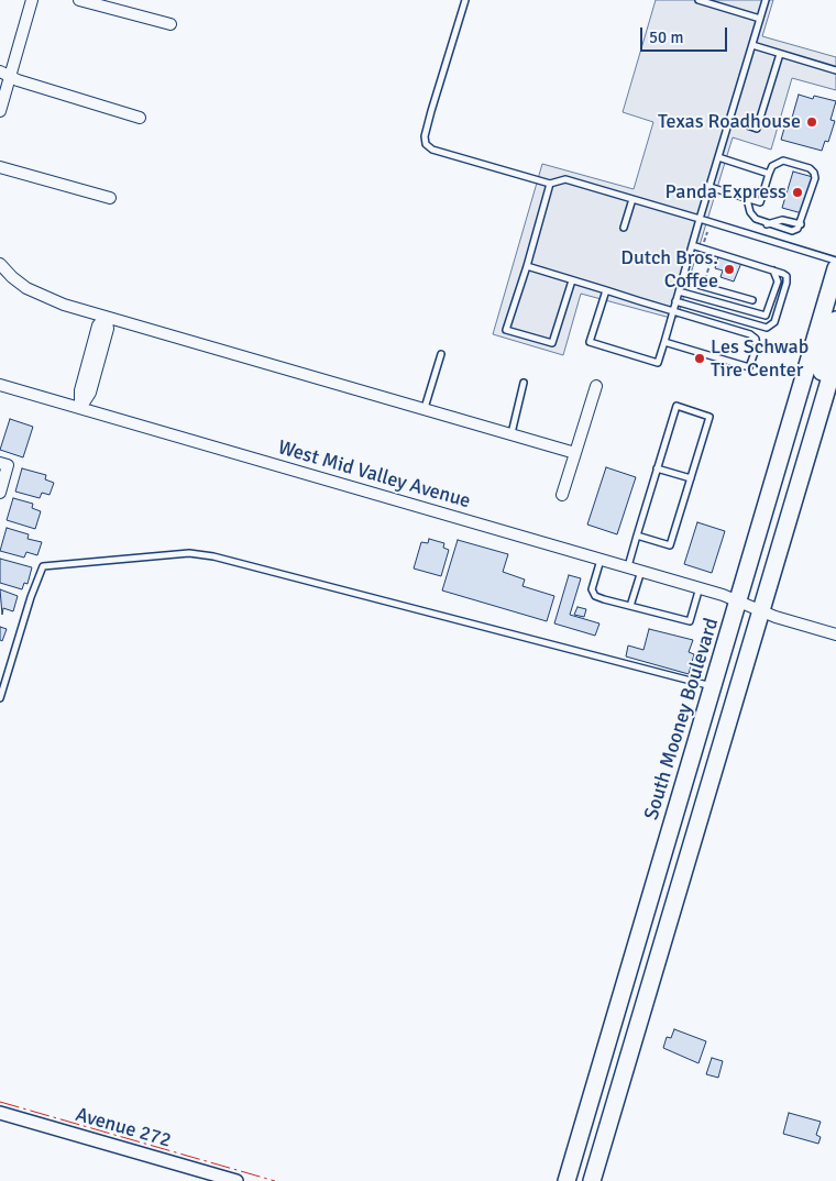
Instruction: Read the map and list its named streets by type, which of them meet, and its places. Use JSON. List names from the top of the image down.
{
  "streets": {
    "main road": ["South Mooney Boulevard"],
    "street": ["West Mid Valley Avenue", "Avenue 272"]
  },
  "crossings": [
    ["West Mid Valley Avenue", "South Mooney Boulevard"]
  ],
  "places": [
    "Texas Roadhouse",
    "Panda Express",
    "Dutch Bros. Coffee",
    "Les Schwab Tire Center"
  ],
  "scale_bar": "50 m"
}
